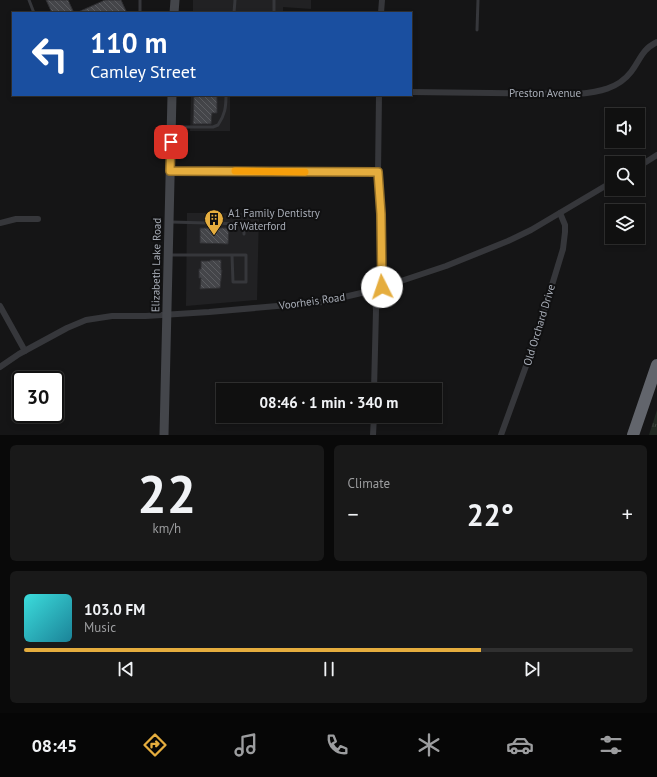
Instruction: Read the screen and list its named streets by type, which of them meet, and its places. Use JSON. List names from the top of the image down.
{
  "streets": {
    "main road": ["Elizabeth Lake Road"],
    "street": ["Preston Avenue", "Voorheis Road", "Old Orchard Drive"]
  },
  "crossings": [
    ["Elizabeth Lake Road", "Voorheis Road"],
    ["Voorheis Road", "Old Orchard Drive"]
  ],
  "places": {
    "building": ["A1 Family Dentistry of Waterford"]
  },
  "page": {
    "turn": ["110 m", "Camley Street"],
    "limit": "30",
    "trip": "08:46 · 1 min · 340 m",
    "tile": [
      ["22", "km/h"],
      "Climate"
    ],
    "heat": ["−", "22°", "+"],
    "song": ["103.0 FM", "Music"],
    "tabs": "08:45"
  }
}
